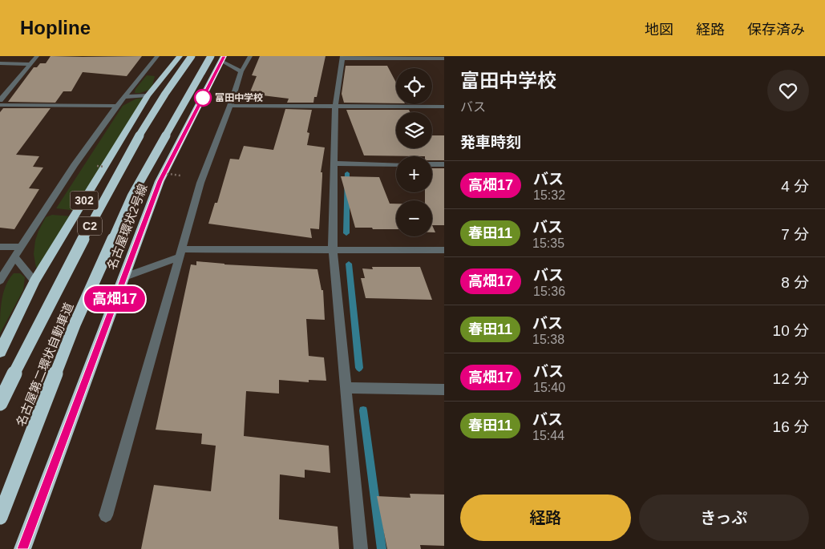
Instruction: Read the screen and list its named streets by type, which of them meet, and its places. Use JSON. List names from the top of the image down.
{
  "streets": {
    "highway": [
      "302",
      "C2",
      "名古屋環状2号線",
      "名古屋第二環状自動車道"
    ]
  },
  "crossings": [
    ["名古屋環状2号線", "名古屋第二環状自動車道"]
  ],
  "places": ["富田中学校"],
  "lines": ["bus line 高畑17"],
  "page": {
    "header": "Hopline",
    "nav": ["地図", "経路", "保存済み"],
    "on_map": "高畑17",
    "heading": [
      ["富田中学校", "バス"],
      "発車時刻"
    ],
    "map_buttons": ["+", "−"],
    "list": [
      {
        "mark": "高畑17",
        "name": "バス",
        "note": "15:32",
        "value": "4 分"
      },
      {
        "mark": "春田11",
        "name": "バス",
        "note": "15:35",
        "value": "7 分"
      },
      {
        "mark": "高畑17",
        "name": "バス",
        "note": "15:36",
        "value": "8 分"
      },
      {
        "mark": "春田11",
        "name": "バス",
        "note": "15:38",
        "value": "10 分"
      },
      {
        "mark": "高畑17",
        "name": "バス",
        "note": "15:40",
        "value": "12 分"
      },
      {
        "mark": "春田11",
        "name": "バス",
        "note": "15:44",
        "value": "16 分"
      }
    ],
    "buttons": ["経路", "きっぷ"]
  }
}
